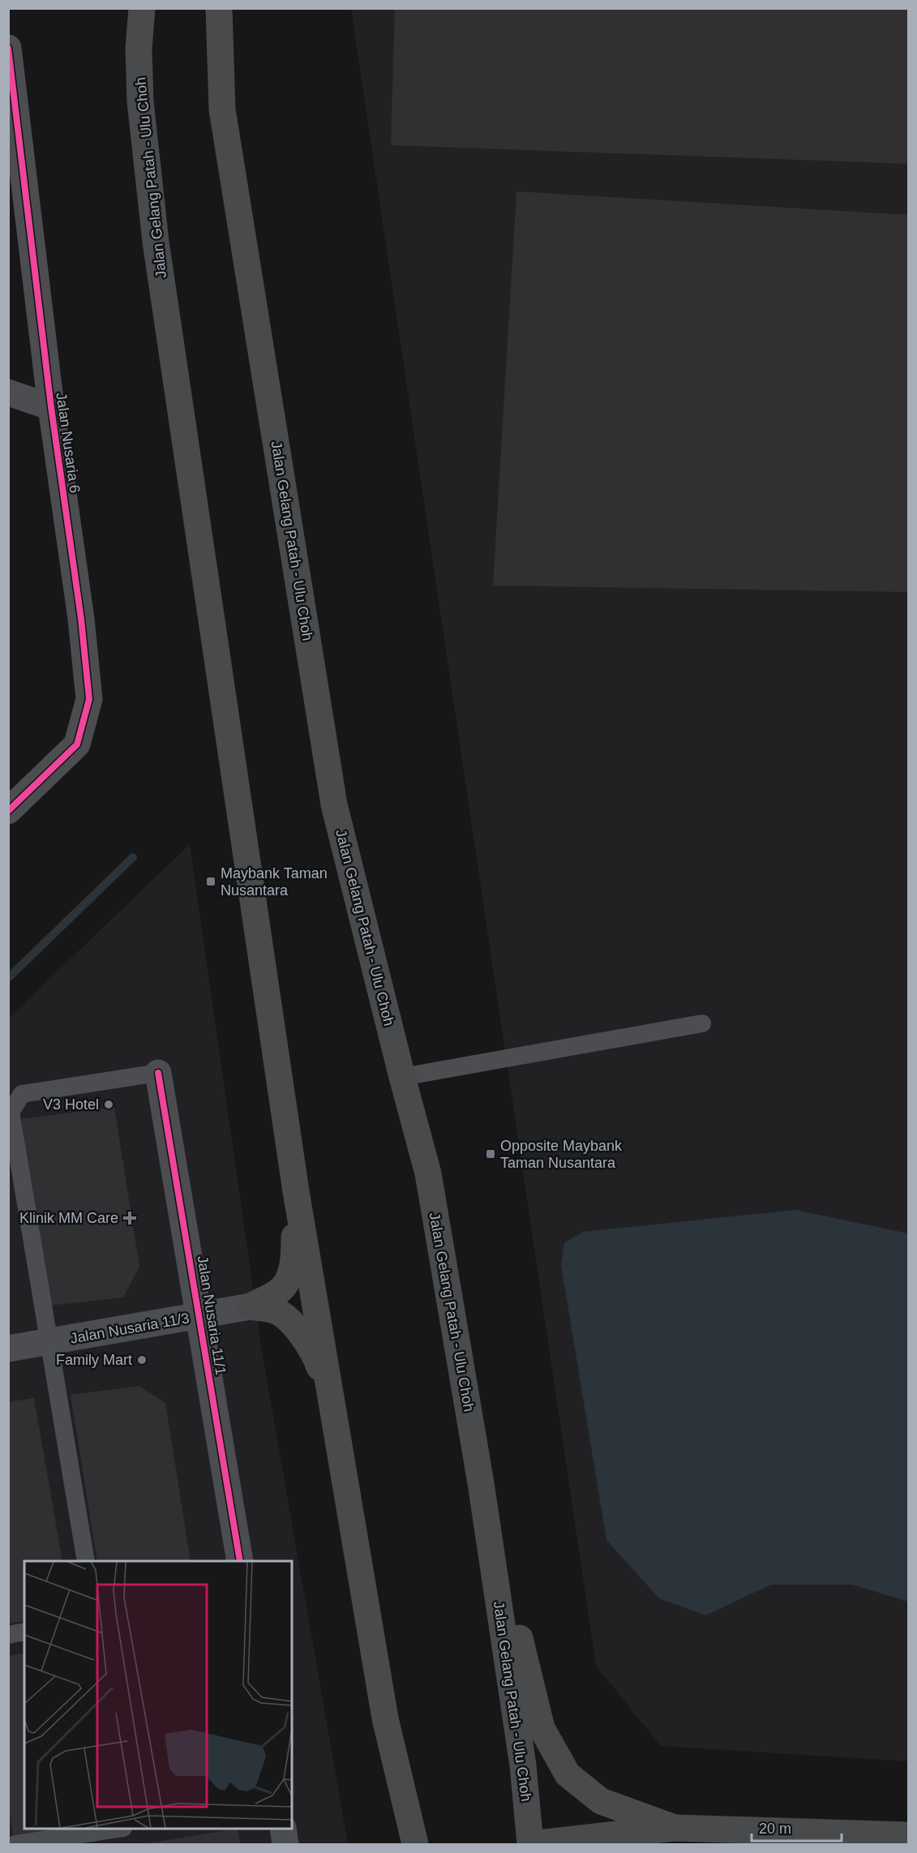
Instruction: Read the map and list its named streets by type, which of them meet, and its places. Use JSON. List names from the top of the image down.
{
  "streets": {
    "main road": ["Jalan Gelang Patah - Ulu Choh"],
    "street": ["Jalan Nusaria 6", "Jalan Nusaria 11/1", "Jalan Nusaria 11/3"]
  },
  "crossings": [
    ["Jalan Nusaria 11/1", "Jalan Nusaria 11/3"]
  ],
  "places": {
    "transit": ["Maybank Taman Nusantara", "Opposite Maybank Taman Nusantara"],
    "other": ["V3 Hotel", "Family Mart"],
    "health": ["Klinik MM Care"]
  },
  "scale_bar": "20 m"
}
